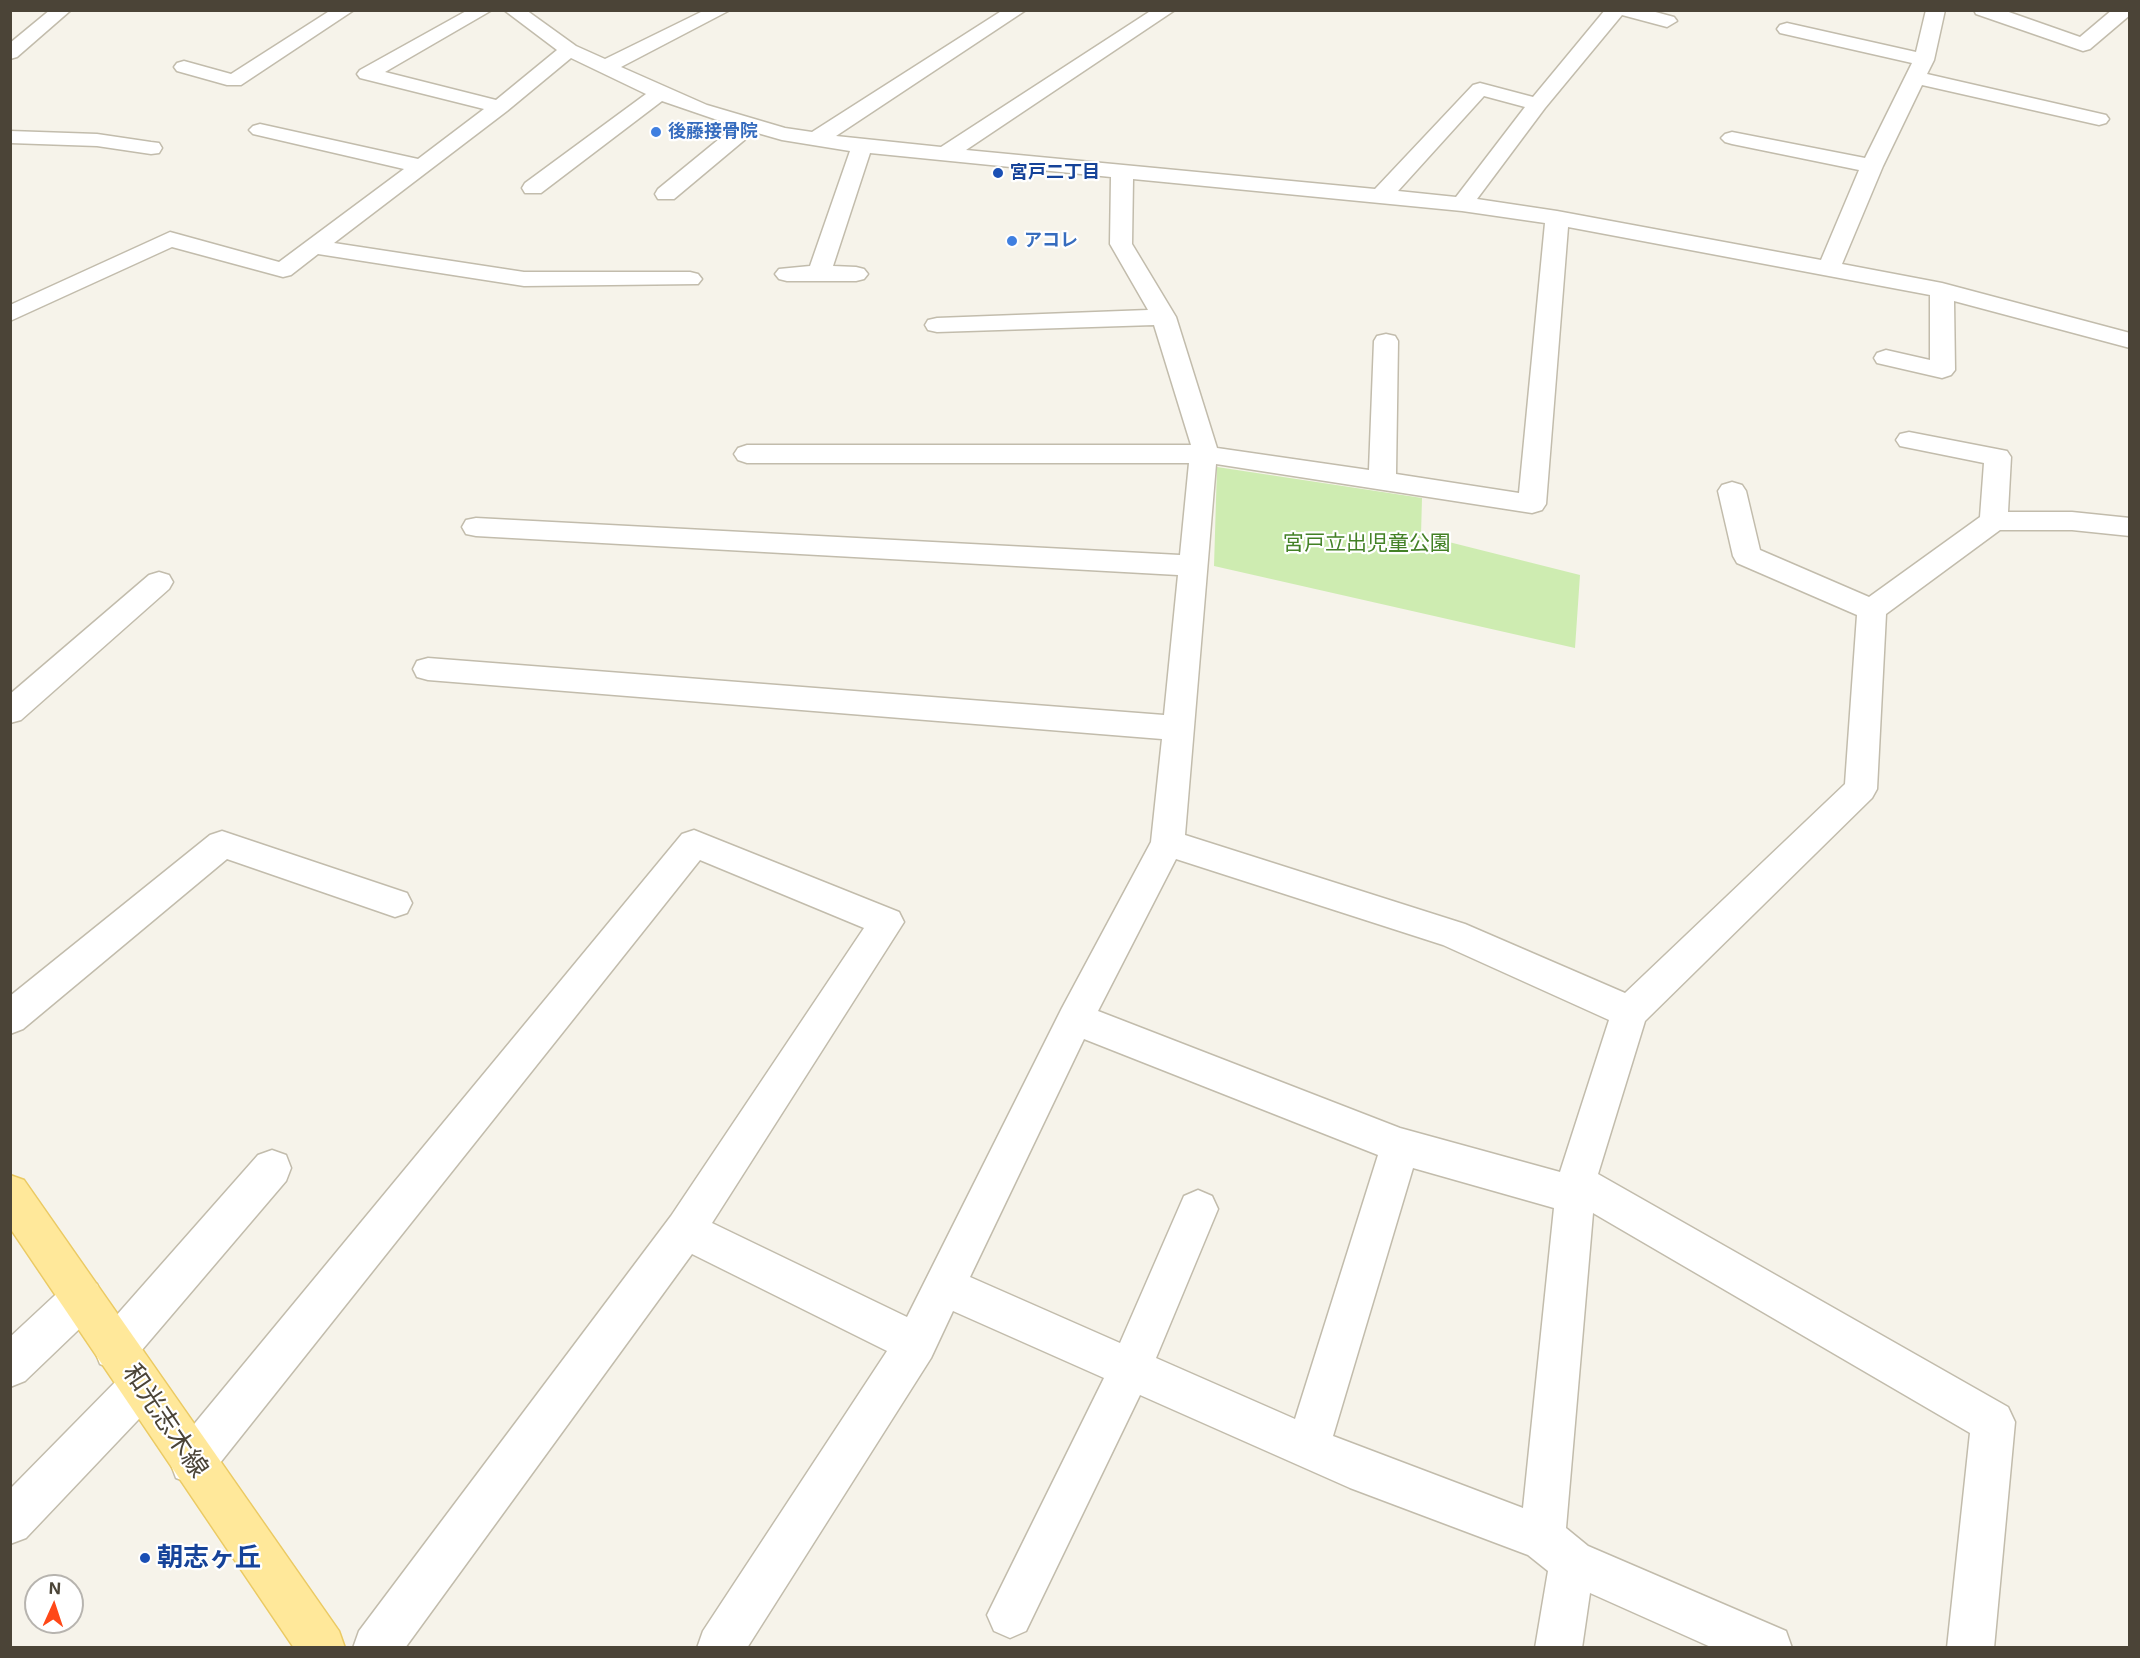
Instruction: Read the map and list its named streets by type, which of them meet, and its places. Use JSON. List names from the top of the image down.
{
  "streets": {
    "main road": ["和光志木線"]
  },
  "parks": ["宮戸立出児童公園"],
  "places": [
    "後藤接骨院",
    "宮戸二丁目",
    "アコレ",
    "朝志ヶ丘"
  ],
  "north": "top"
}
